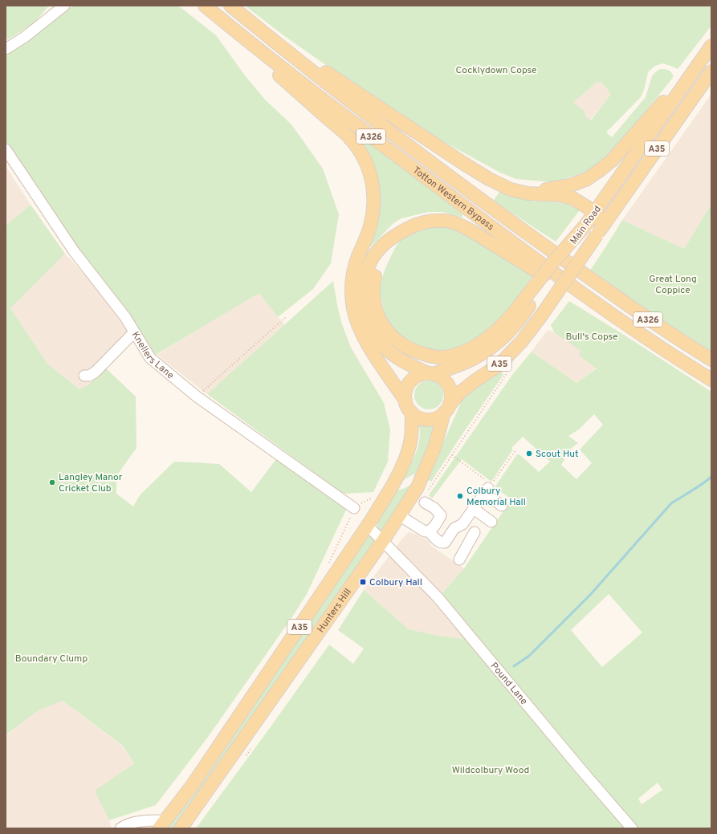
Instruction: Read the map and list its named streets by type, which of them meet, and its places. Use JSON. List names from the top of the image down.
{
  "streets": {
    "main road": [
      "A326",
      "A35",
      "Totton Western Bypass",
      "Main Road",
      "Hunters Hill"
    ],
    "street": ["Knellers Lane", "Pound Lane"]
  },
  "crossings": [
    ["Main Road", "Hunters Hill"],
    ["Hunters Hill", "Pound Lane"]
  ],
  "parks": [
    "Cocklydown Copse",
    "Great Long Coppice",
    "Bull's Copse",
    "Boundary Clump",
    "Wildcolbury Wood"
  ],
  "places": {
    "other": ["Scout Hut", "Langley Manor Cricket Club", "Colbury Memorial Hall"],
    "transit": ["Colbury Hall"]
  }
}
